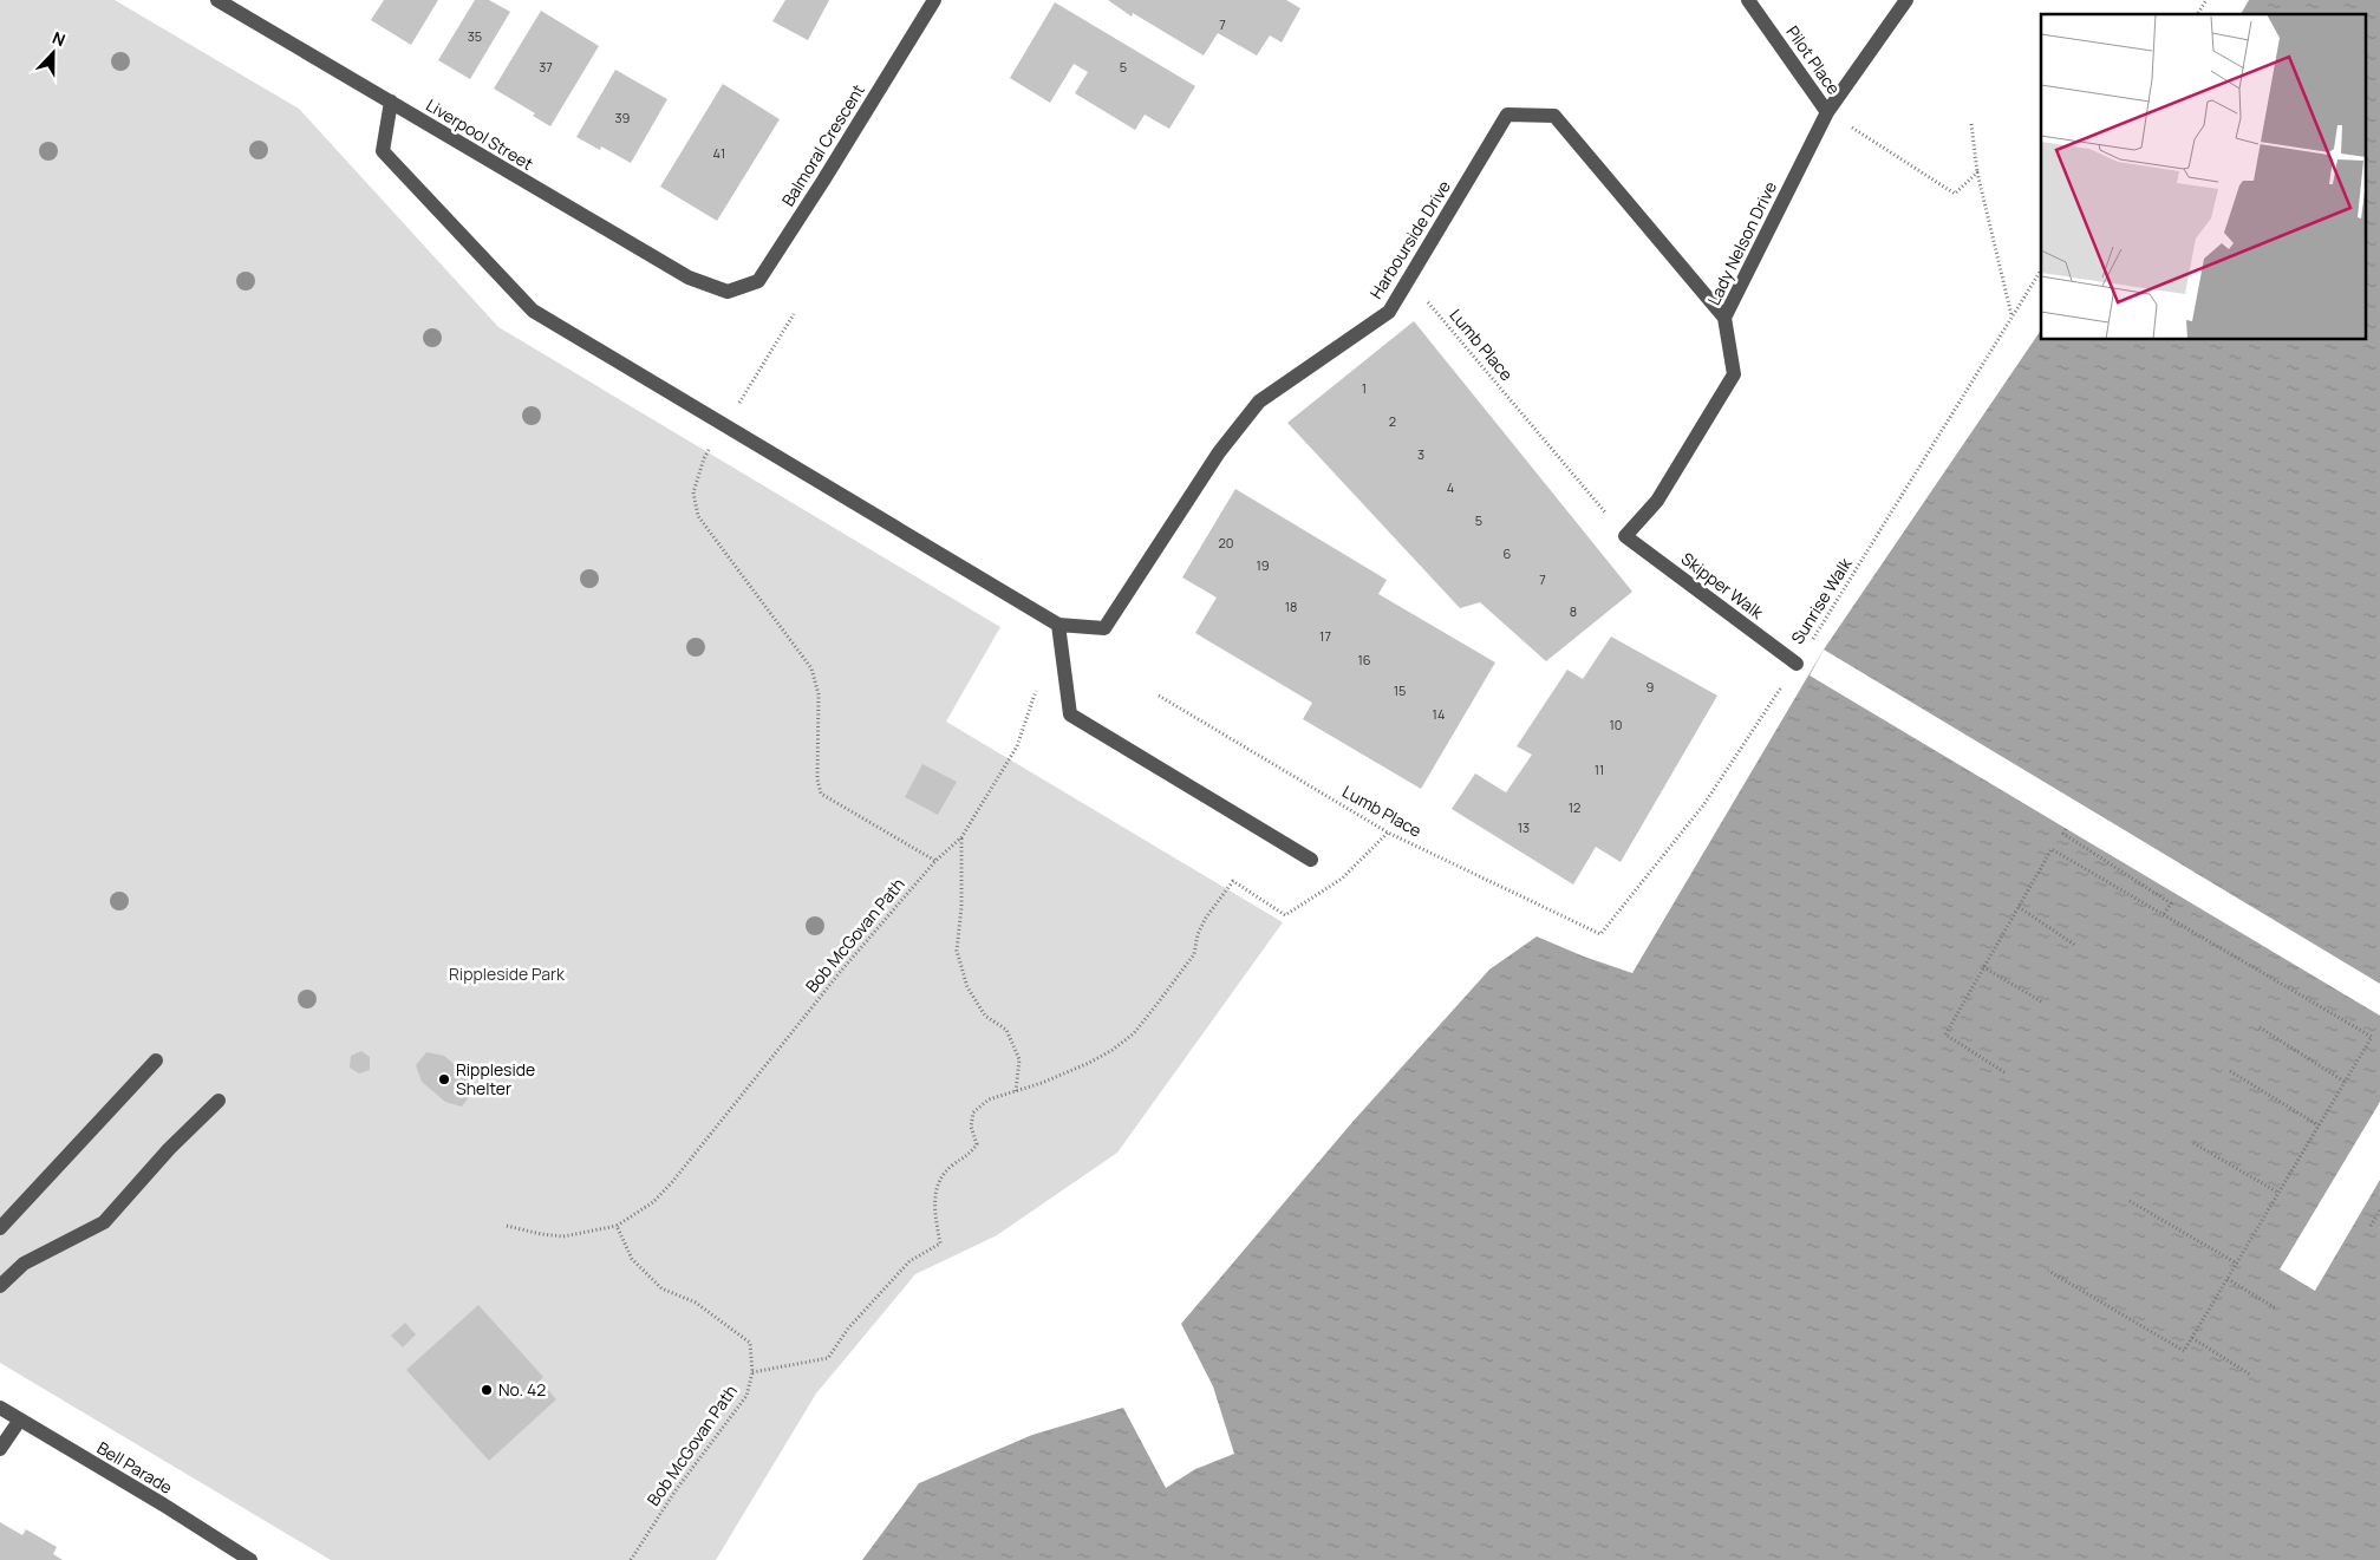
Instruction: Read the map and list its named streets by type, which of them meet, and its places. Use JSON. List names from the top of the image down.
{
  "streets": {
    "street": [
      "Pilot Place",
      "Liverpool Street",
      "Balmoral Crescent",
      "Harbourside Drive",
      "Lady Nelson Drive",
      "Skipper Walk",
      "Bell Parade"
    ],
    "path": ["Lumb Place", "Sunrise Walk", "Bob McGovan Path"]
  },
  "crossings": [
    ["Pilot Place", "Lady Nelson Drive"],
    ["Liverpool Street", "Balmoral Crescent"],
    ["Harbourside Drive", "Lady Nelson Drive"],
    ["Harbourside Drive", "Lumb Place"],
    ["Lady Nelson Drive", "Lumb Place"],
    ["Lady Nelson Drive", "Skipper Walk"],
    ["Lumb Place", "Skipper Walk"],
    ["Lumb Place", "Sunrise Walk"],
    ["Skipper Walk", "Sunrise Walk"]
  ],
  "parks": ["Rippleside Park"],
  "places": ["Rippleside Shelter", "No. 42"],
  "house_numbers": [
    "7",
    "35",
    "37",
    "5",
    "39",
    "41",
    "1",
    "2",
    "3",
    "4",
    "5",
    "20",
    "6",
    "19",
    "7",
    "18",
    "8",
    "17",
    "16",
    "9",
    "15",
    "14",
    "10",
    "11",
    "12",
    "13"
  ],
  "north": "top"
}
